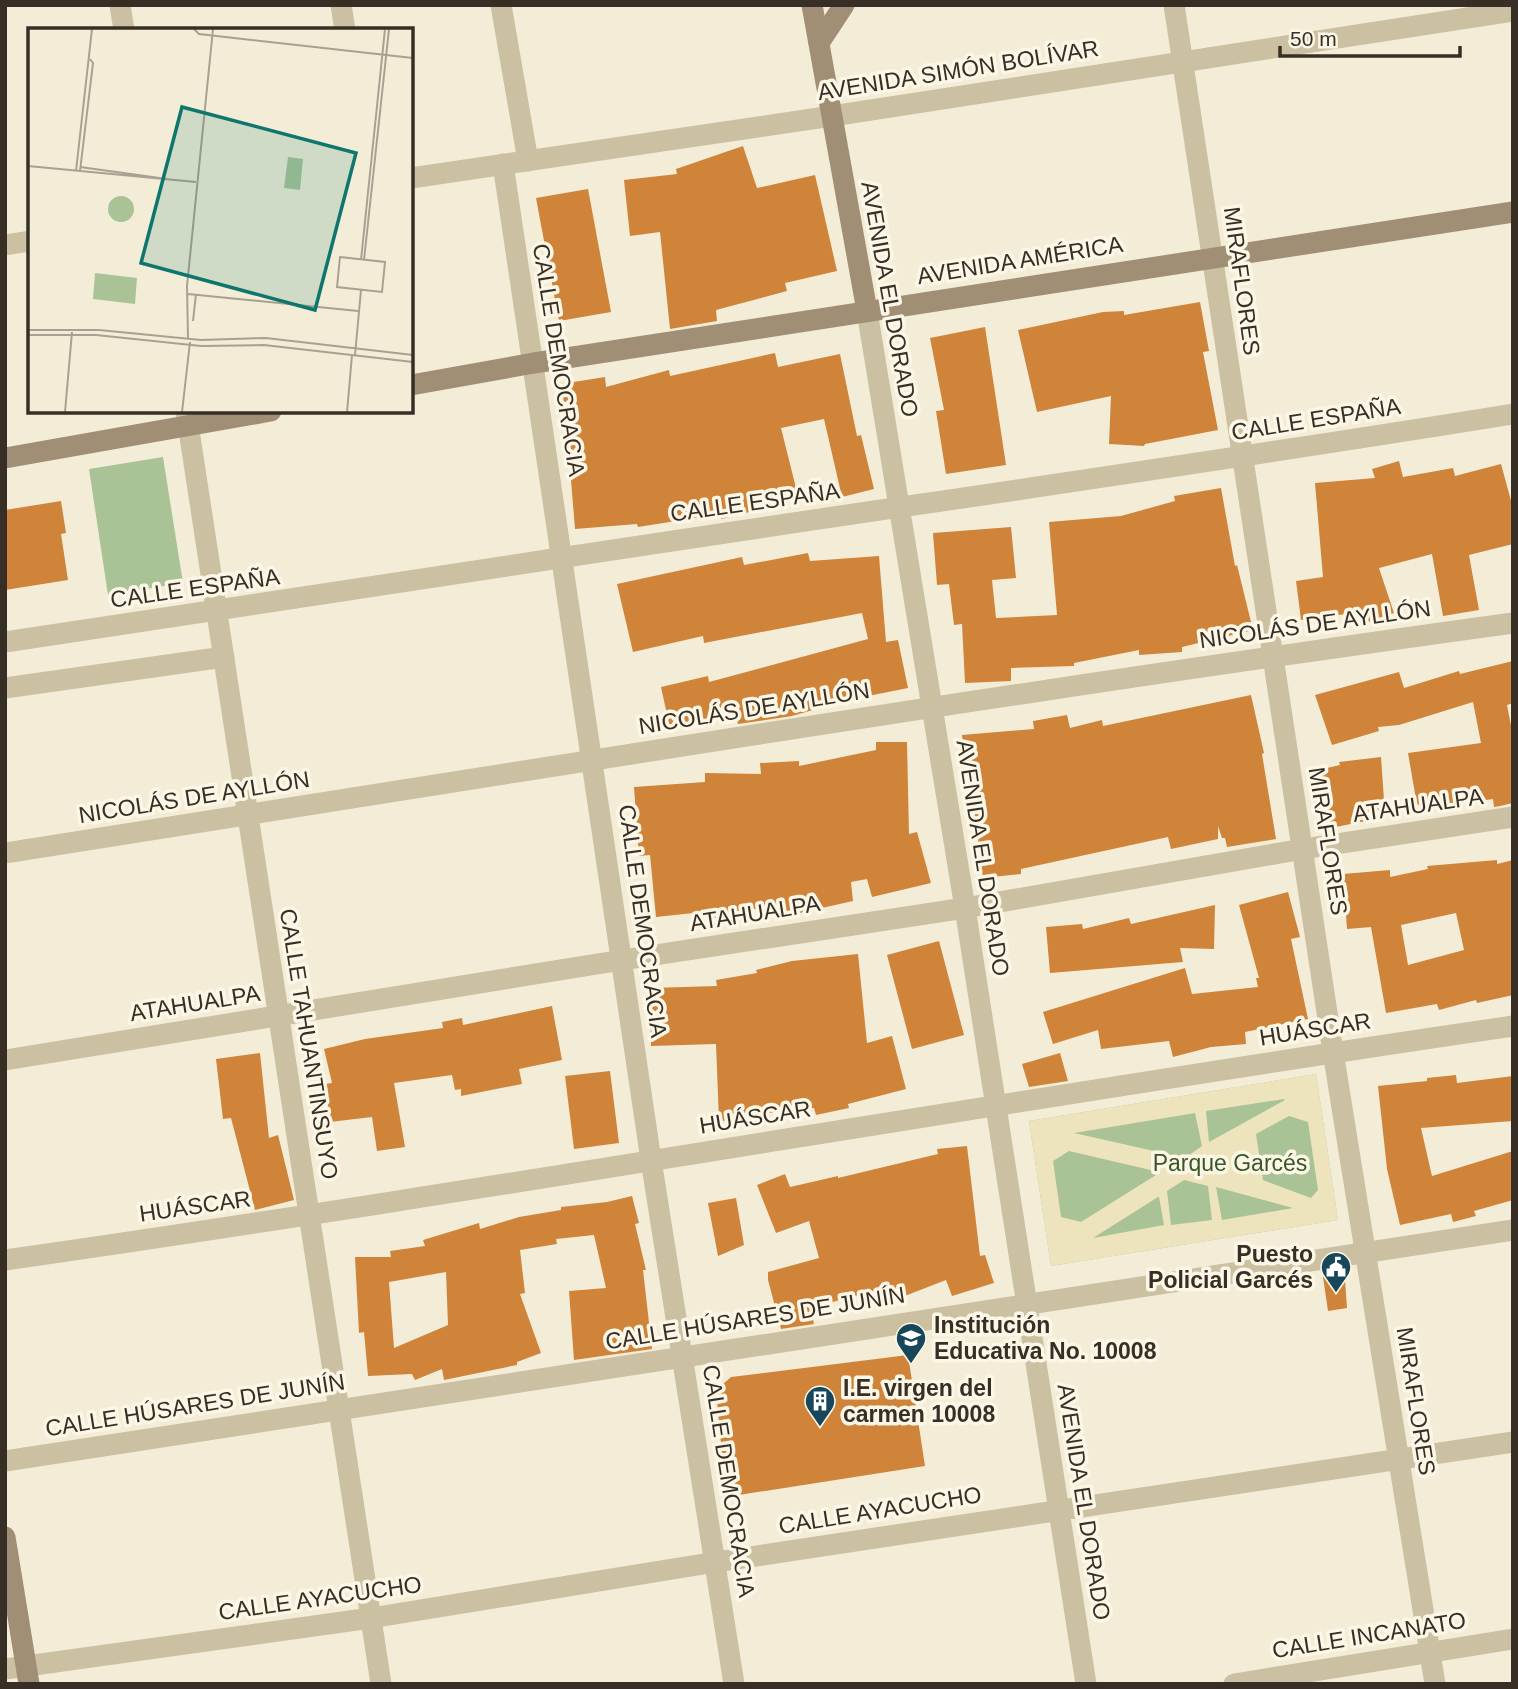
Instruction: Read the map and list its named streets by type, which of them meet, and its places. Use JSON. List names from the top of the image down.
{
  "streets": {
    "street": [
      "AVENIDA SIMÓN BOLÍVAR",
      "AVENIDA AMÉRICA",
      "MIRAFLORES",
      "AVENIDA EL DORADO",
      "CALLE DEMOCRACIA",
      "CALLE ESPAÑA",
      "NICOLÁS DE AYLLÓN",
      "ATAHUALPA",
      "HUÁSCAR",
      "CALLE TAHUANTINSUYO",
      "CALLE HÚSARES DE JUNÍN",
      "CALLE AYACUCHO",
      "CALLE INCANATO"
    ]
  },
  "crossings": [
    ["AVENIDA SIMÓN BOLÍVAR", "MIRAFLORES"],
    ["AVENIDA SIMÓN BOLÍVAR", "AVENIDA EL DORADO"],
    ["AVENIDA SIMÓN BOLÍVAR", "CALLE DEMOCRACIA"],
    ["AVENIDA AMÉRICA", "MIRAFLORES"],
    ["AVENIDA AMÉRICA", "AVENIDA EL DORADO"],
    ["AVENIDA AMÉRICA", "CALLE DEMOCRACIA"],
    ["MIRAFLORES", "CALLE ESPAÑA"],
    ["MIRAFLORES", "NICOLÁS DE AYLLÓN"],
    ["MIRAFLORES", "ATAHUALPA"],
    ["MIRAFLORES", "HUÁSCAR"],
    ["MIRAFLORES", "CALLE HÚSARES DE JUNÍN"],
    ["MIRAFLORES", "CALLE AYACUCHO"],
    ["MIRAFLORES", "CALLE INCANATO"],
    ["AVENIDA EL DORADO", "CALLE ESPAÑA"],
    ["AVENIDA EL DORADO", "NICOLÁS DE AYLLÓN"],
    ["AVENIDA EL DORADO", "ATAHUALPA"],
    ["AVENIDA EL DORADO", "HUÁSCAR"],
    ["AVENIDA EL DORADO", "CALLE HÚSARES DE JUNÍN"],
    ["AVENIDA EL DORADO", "CALLE AYACUCHO"],
    ["CALLE DEMOCRACIA", "CALLE ESPAÑA"],
    ["CALLE DEMOCRACIA", "NICOLÁS DE AYLLÓN"],
    ["CALLE DEMOCRACIA", "ATAHUALPA"],
    ["CALLE DEMOCRACIA", "HUÁSCAR"],
    ["CALLE DEMOCRACIA", "CALLE HÚSARES DE JUNÍN"],
    ["CALLE DEMOCRACIA", "CALLE AYACUCHO"],
    ["CALLE ESPAÑA", "CALLE TAHUANTINSUYO"],
    ["NICOLÁS DE AYLLÓN", "CALLE TAHUANTINSUYO"],
    ["ATAHUALPA", "CALLE TAHUANTINSUYO"],
    ["HUÁSCAR", "CALLE TAHUANTINSUYO"],
    ["CALLE TAHUANTINSUYO", "CALLE HÚSARES DE JUNÍN"],
    ["CALLE TAHUANTINSUYO", "CALLE AYACUCHO"]
  ],
  "parks": ["Parque Garcés"],
  "places": {
    "public building": ["Puesto Policial Garcés"],
    "school or university": ["Institución Educativa No. 10008"],
    "building": ["I.E. virgen del carmen 10008"]
  },
  "scale_bar": "50 m"
}
